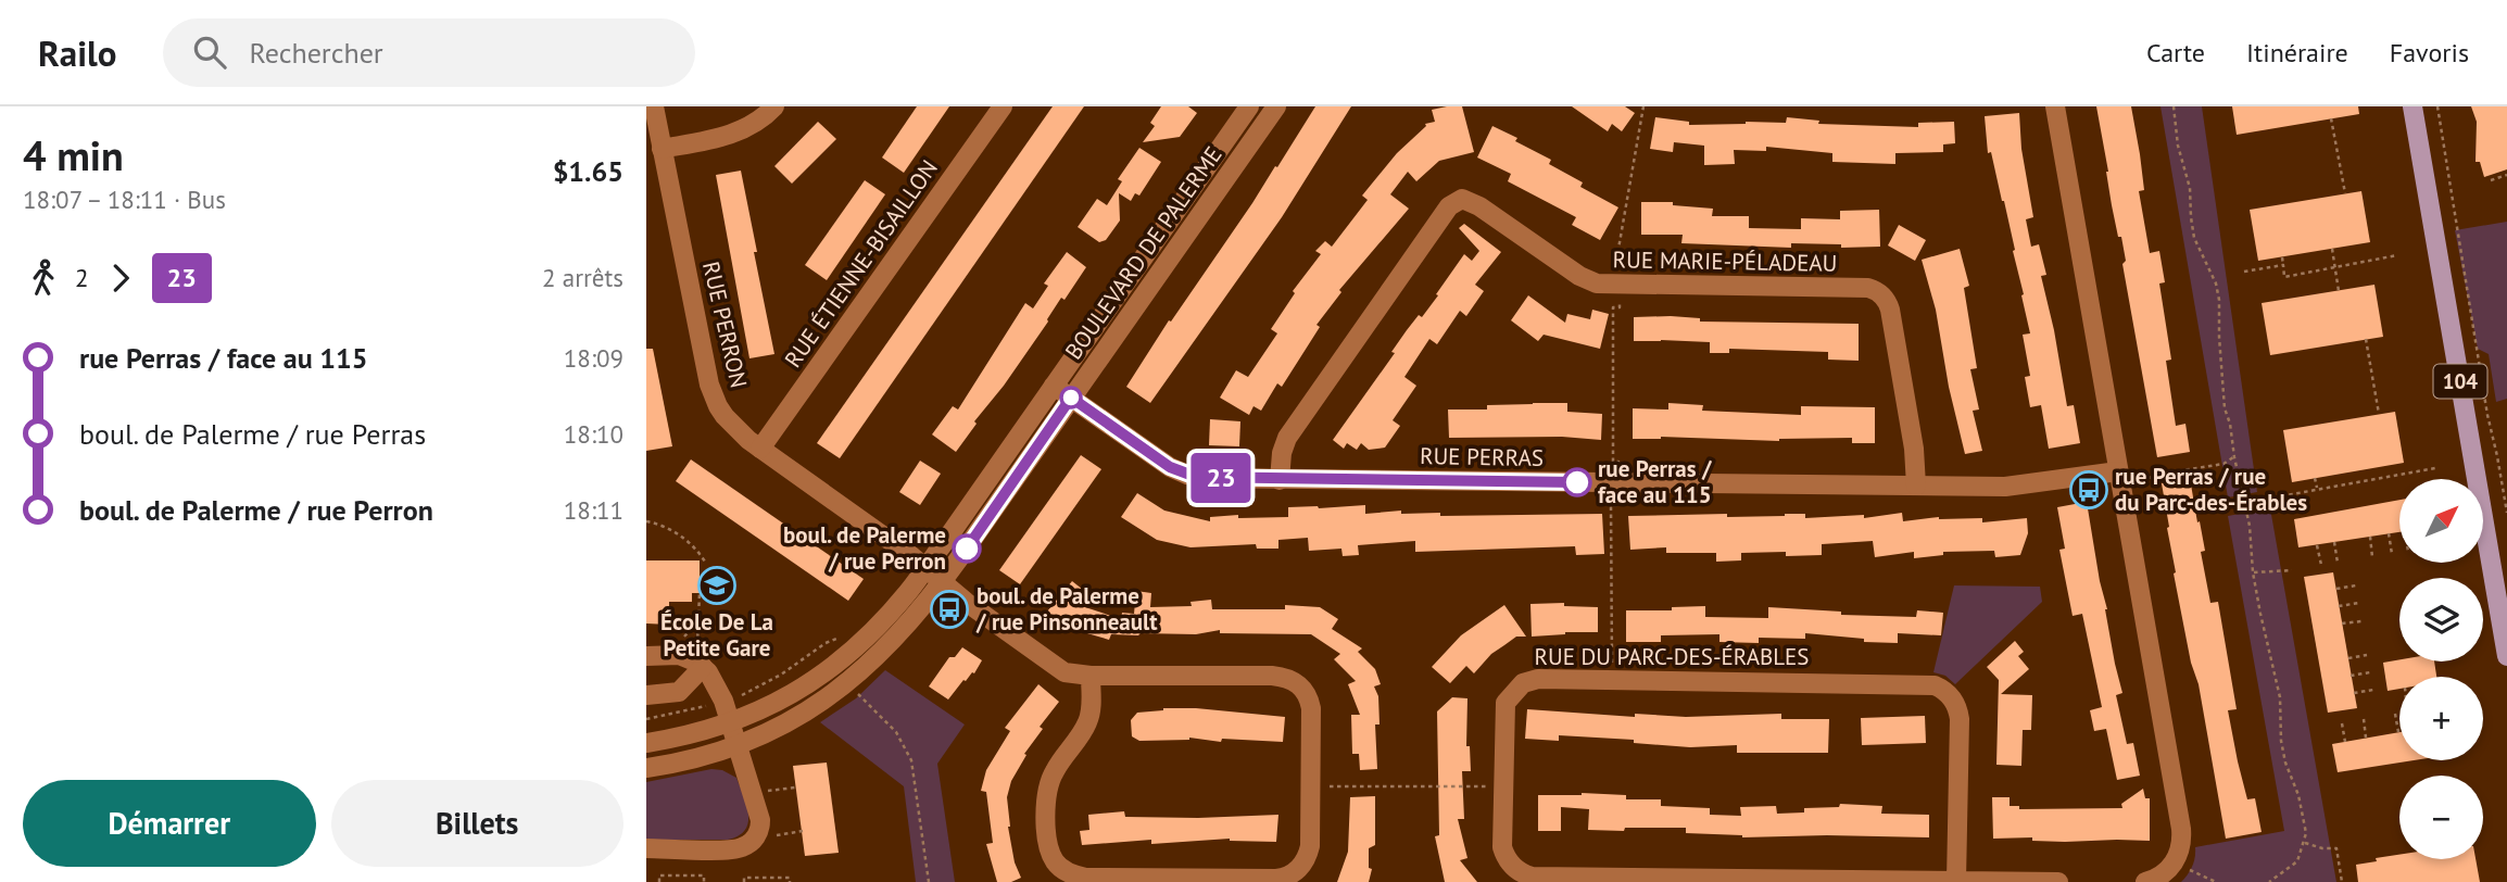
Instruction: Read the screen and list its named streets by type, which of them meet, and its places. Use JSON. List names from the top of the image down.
{
  "streets": {
    "main road": ["104"],
    "street": [
      "BOULEVARD DE PALERME",
      "RUE MARIE-PÉLADEAU",
      "RUE ÉTIENNE-BISAILLON",
      "RUE PERRON",
      "RUE PERRAS",
      "RUE DU PARC-DES-ÉRABLES"
    ]
  },
  "crossings": [
    ["BOULEVARD DE PALERME", "RUE PERRON"],
    ["BOULEVARD DE PALERME", "RUE PERRAS"],
    ["RUE MARIE-PÉLADEAU", "RUE PERRAS"],
    ["RUE ÉTIENNE-BISAILLON", "RUE PERRON"]
  ],
  "places": {
    "other": ["rue Perras / face au 115", "boul. de Palerme / rue Perron"],
    "bus stop": ["rue Perras / rue du Parc-des-Érables", "boul. de Palerme / rue Pinsonneault"],
    "school or university": ["École De La Petite Gare"]
  },
  "lines": ["bus line 23"],
  "north": "top right",
  "page": {
    "header": "Railo",
    "search": "Rechercher",
    "nav": ["Carte", "Itinéraire", "Favoris"],
    "heading": ["4 min", "18:07 – 18:11 · Bus", "$1.65"],
    "on_map": "23",
    "legs": ["2", "23", "2 arrêts"],
    "list": [
      {
        "name": "rue Perras / face au 115",
        "value": "18:09"
      },
      {
        "name": "boul. de Palerme / rue Perras",
        "value": "18:10"
      },
      {
        "name": "boul. de Palerme / rue Perron",
        "value": "18:11"
      }
    ],
    "map_buttons": ["+", "−"],
    "buttons": ["Démarrer", "Billets"]
  }
}
